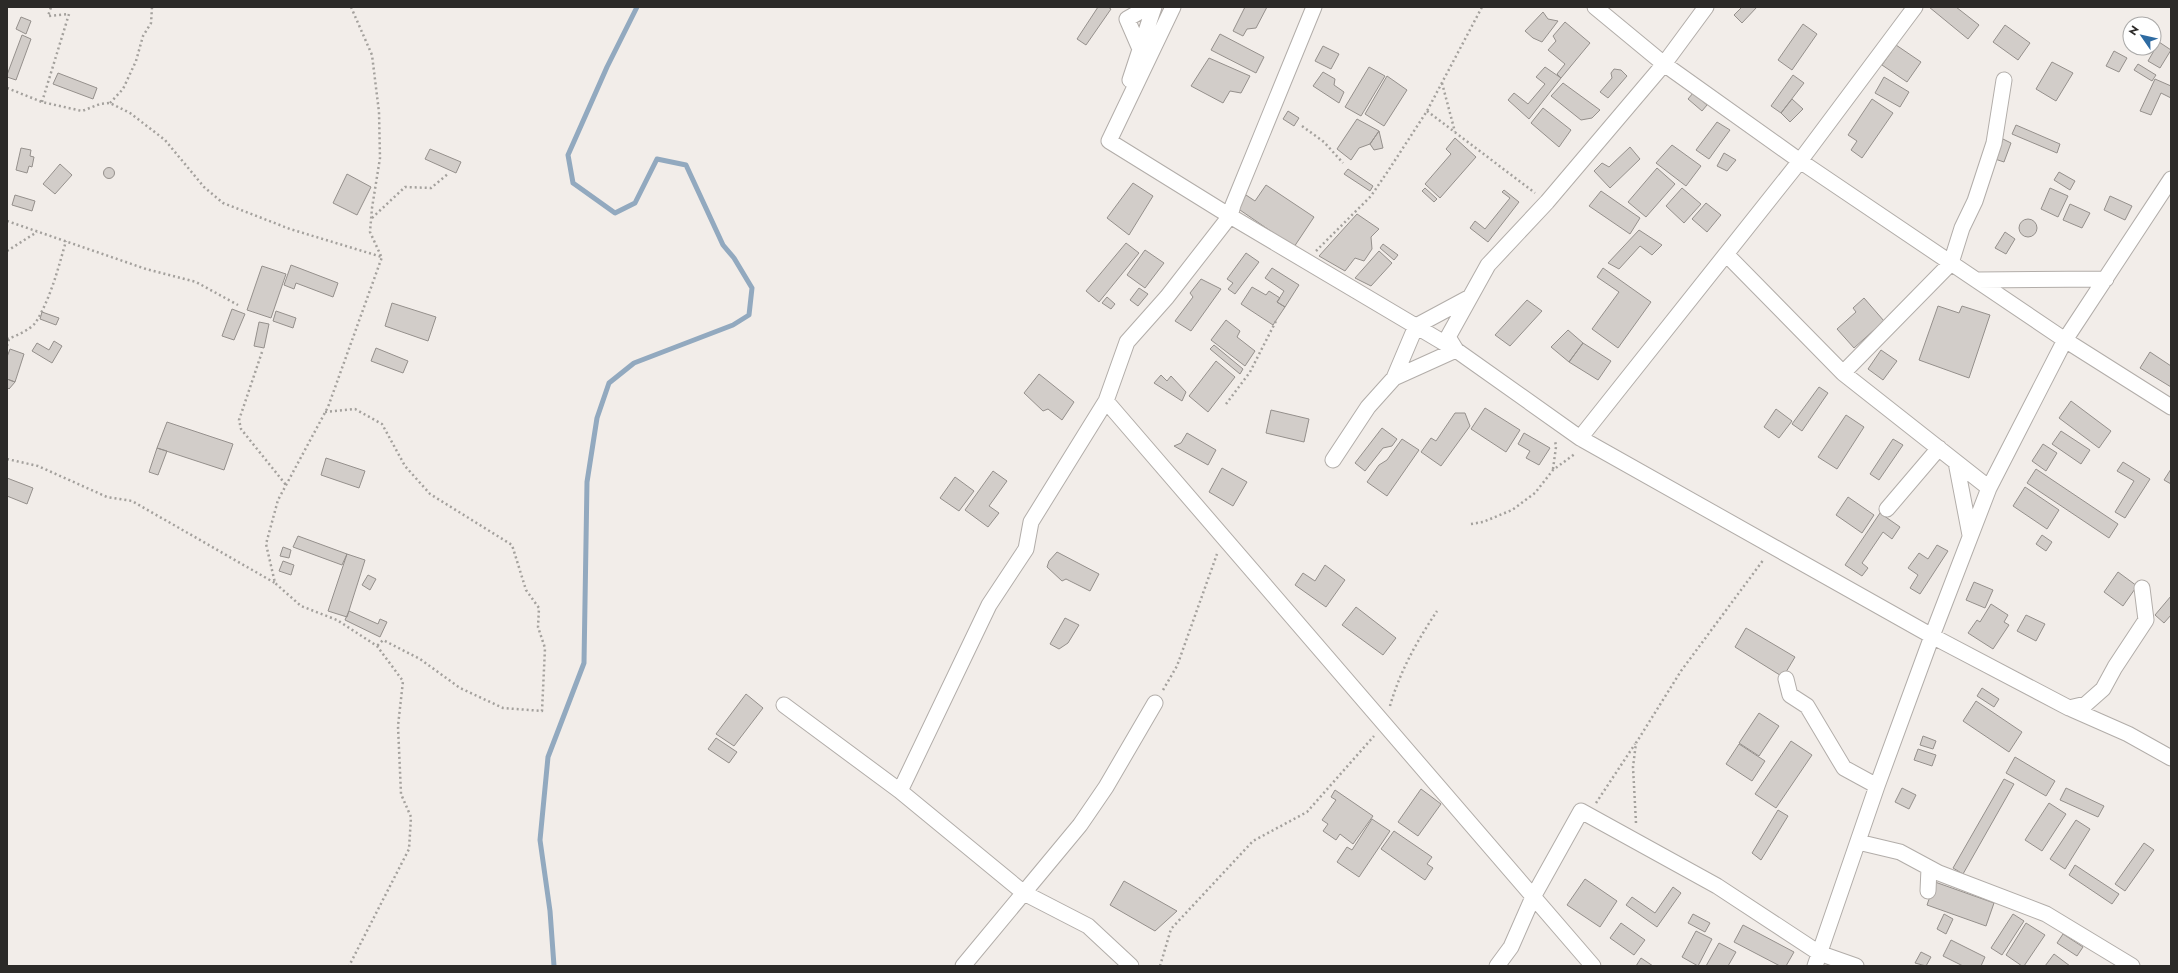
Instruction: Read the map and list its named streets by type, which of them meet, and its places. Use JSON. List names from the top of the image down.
{
  "north": "top left"
}
